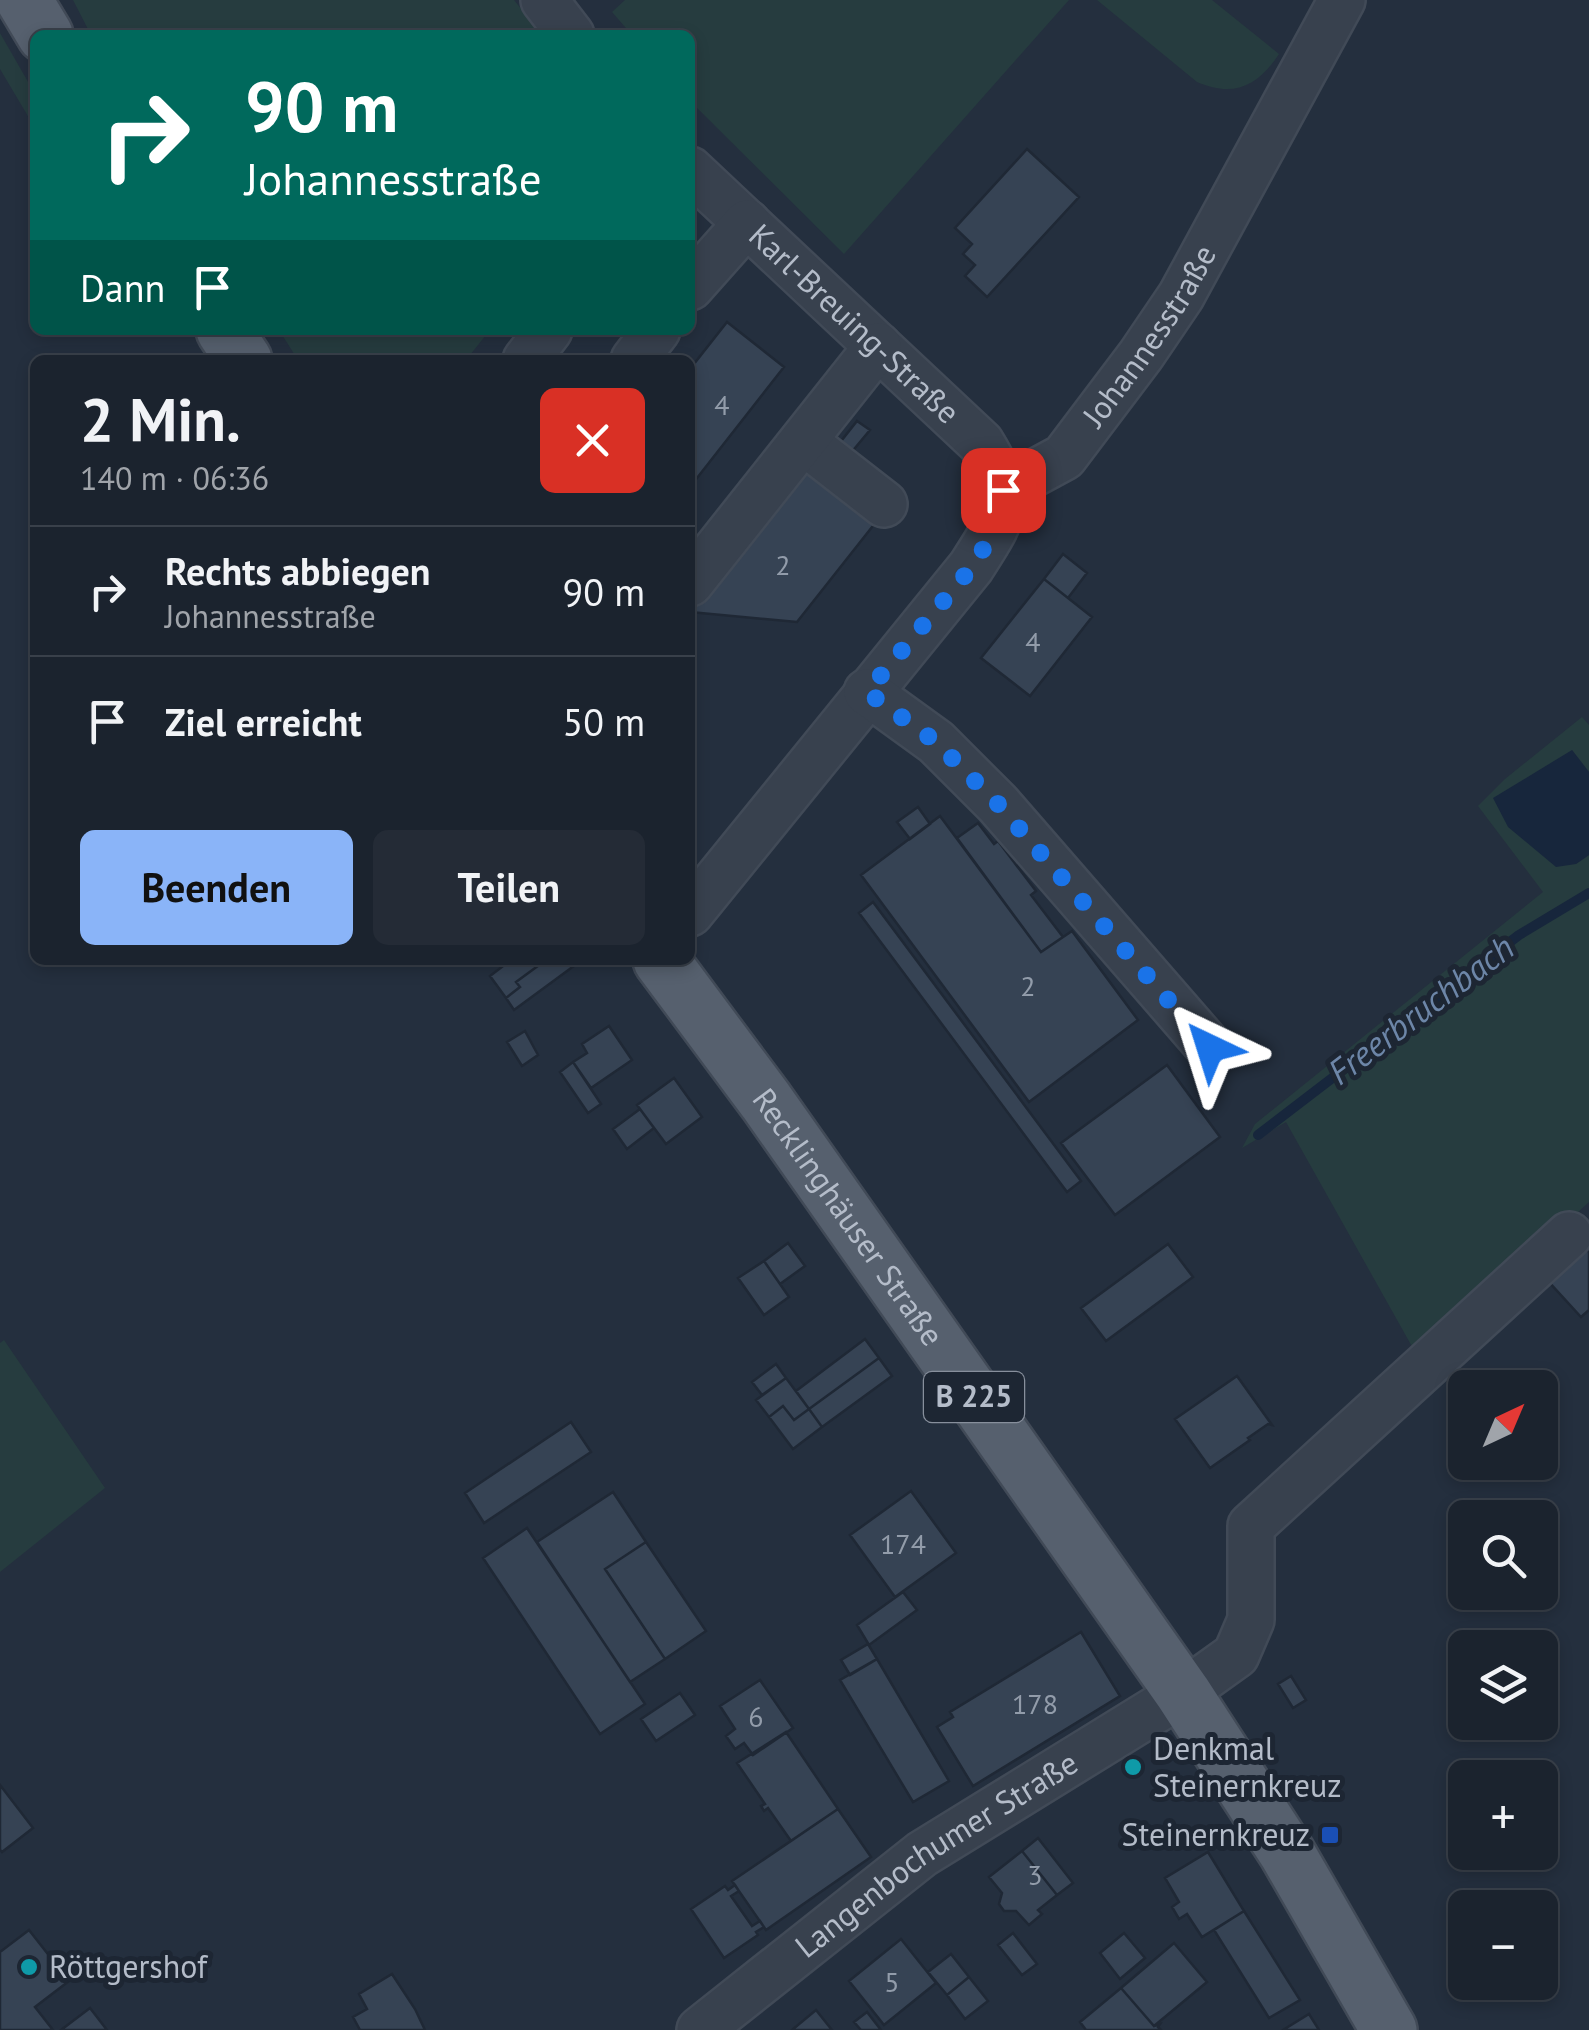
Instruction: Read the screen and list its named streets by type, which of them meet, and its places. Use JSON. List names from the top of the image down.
{
  "streets": {
    "main road": ["Recklinghäuser Straße", "B 225"],
    "street": ["Karl-Breuing-Straße", "Johannesstraße", "Langenbochumer Straße"]
  },
  "crossings": [
    ["Karl-Breuing-Straße", "Johannesstraße"],
    ["Recklinghäuser Straße", "Langenbochumer Straße"]
  ],
  "water": ["Freerbruchbach"],
  "places": {
    "other": ["Denkmal Steinernkreuz", "Röttgershof"],
    "transit": ["Steinernkreuz"]
  },
  "house_numbers": [
    "4",
    "2",
    "4",
    "2",
    "174",
    "178",
    "6",
    "3",
    "5"
  ],
  "north": "top right",
  "page": {
    "turn": ["90 m", "Johannesstraße"],
    "then": "Dann",
    "heading": ["2 Min.", "140 m · 06:36"],
    "list": [
      {
        "name": "Rechts abbiegen",
        "note": "Johannesstraße",
        "value": "90 m"
      },
      {
        "name": "Ziel erreicht",
        "value": "50 m"
      }
    ],
    "buttons": ["Beenden", "Teilen"],
    "map_buttons": ["+", "−"]
  }
}
